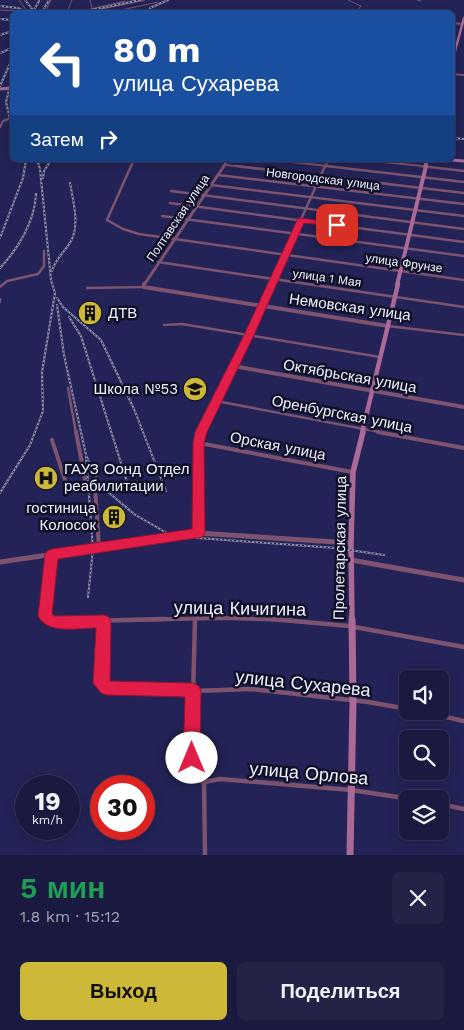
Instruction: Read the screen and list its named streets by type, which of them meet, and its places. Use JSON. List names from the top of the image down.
{
  "streets": {
    "main road": ["Пролетарская улица"],
    "street": [
      "Новгородская улица",
      "Полтавская улица",
      "улица Фрунзе",
      "улица 1 Мая",
      "Немовская улица",
      "Октябрьская улица",
      "Оренбургская улица",
      "Орская улица",
      "улица Кичигина",
      "улица Сухарева",
      "улица Орлова"
    ]
  },
  "crossings": [
    ["Новгородская улица", "Полтавская улица"],
    ["Новгородская улица", "Пролетарская улица"],
    ["Полтавская улица", "улица Фрунзе"],
    ["Полтавская улица", "улица 1 Мая"],
    ["Полтавская улица", "Немовская улица"],
    ["улица Фрунзе", "Пролетарская улица"],
    ["улица 1 Мая", "Пролетарская улица"],
    ["Немовская улица", "Пролетарская улица"],
    ["Октябрьская улица", "Пролетарская улица"],
    ["Оренбургская улица", "Пролетарская улица"],
    ["Орская улица", "Пролетарская улица"],
    ["Пролетарская улица", "улица Кичигина"],
    ["Пролетарская улица", "улица Сухарева"],
    ["Пролетарская улица", "улица Орлова"],
    ["улица Кичигина", "улица Сухарева"]
  ],
  "places": {
    "building": ["ДТВ", "гостиница Колосок"],
    "school or university": ["Школа №53"],
    "hospital": ["ГАУЗ Оонд Отдел реабилитации"]
  },
  "page": {
    "turn": ["80 m", "улица Сухарева"],
    "then": "Затем",
    "speed": "19 km/h",
    "limit": "30",
    "heading": ["5 мин", "1.8 km · 15:12"],
    "buttons": ["Выход", "Поделиться"]
  }
}
